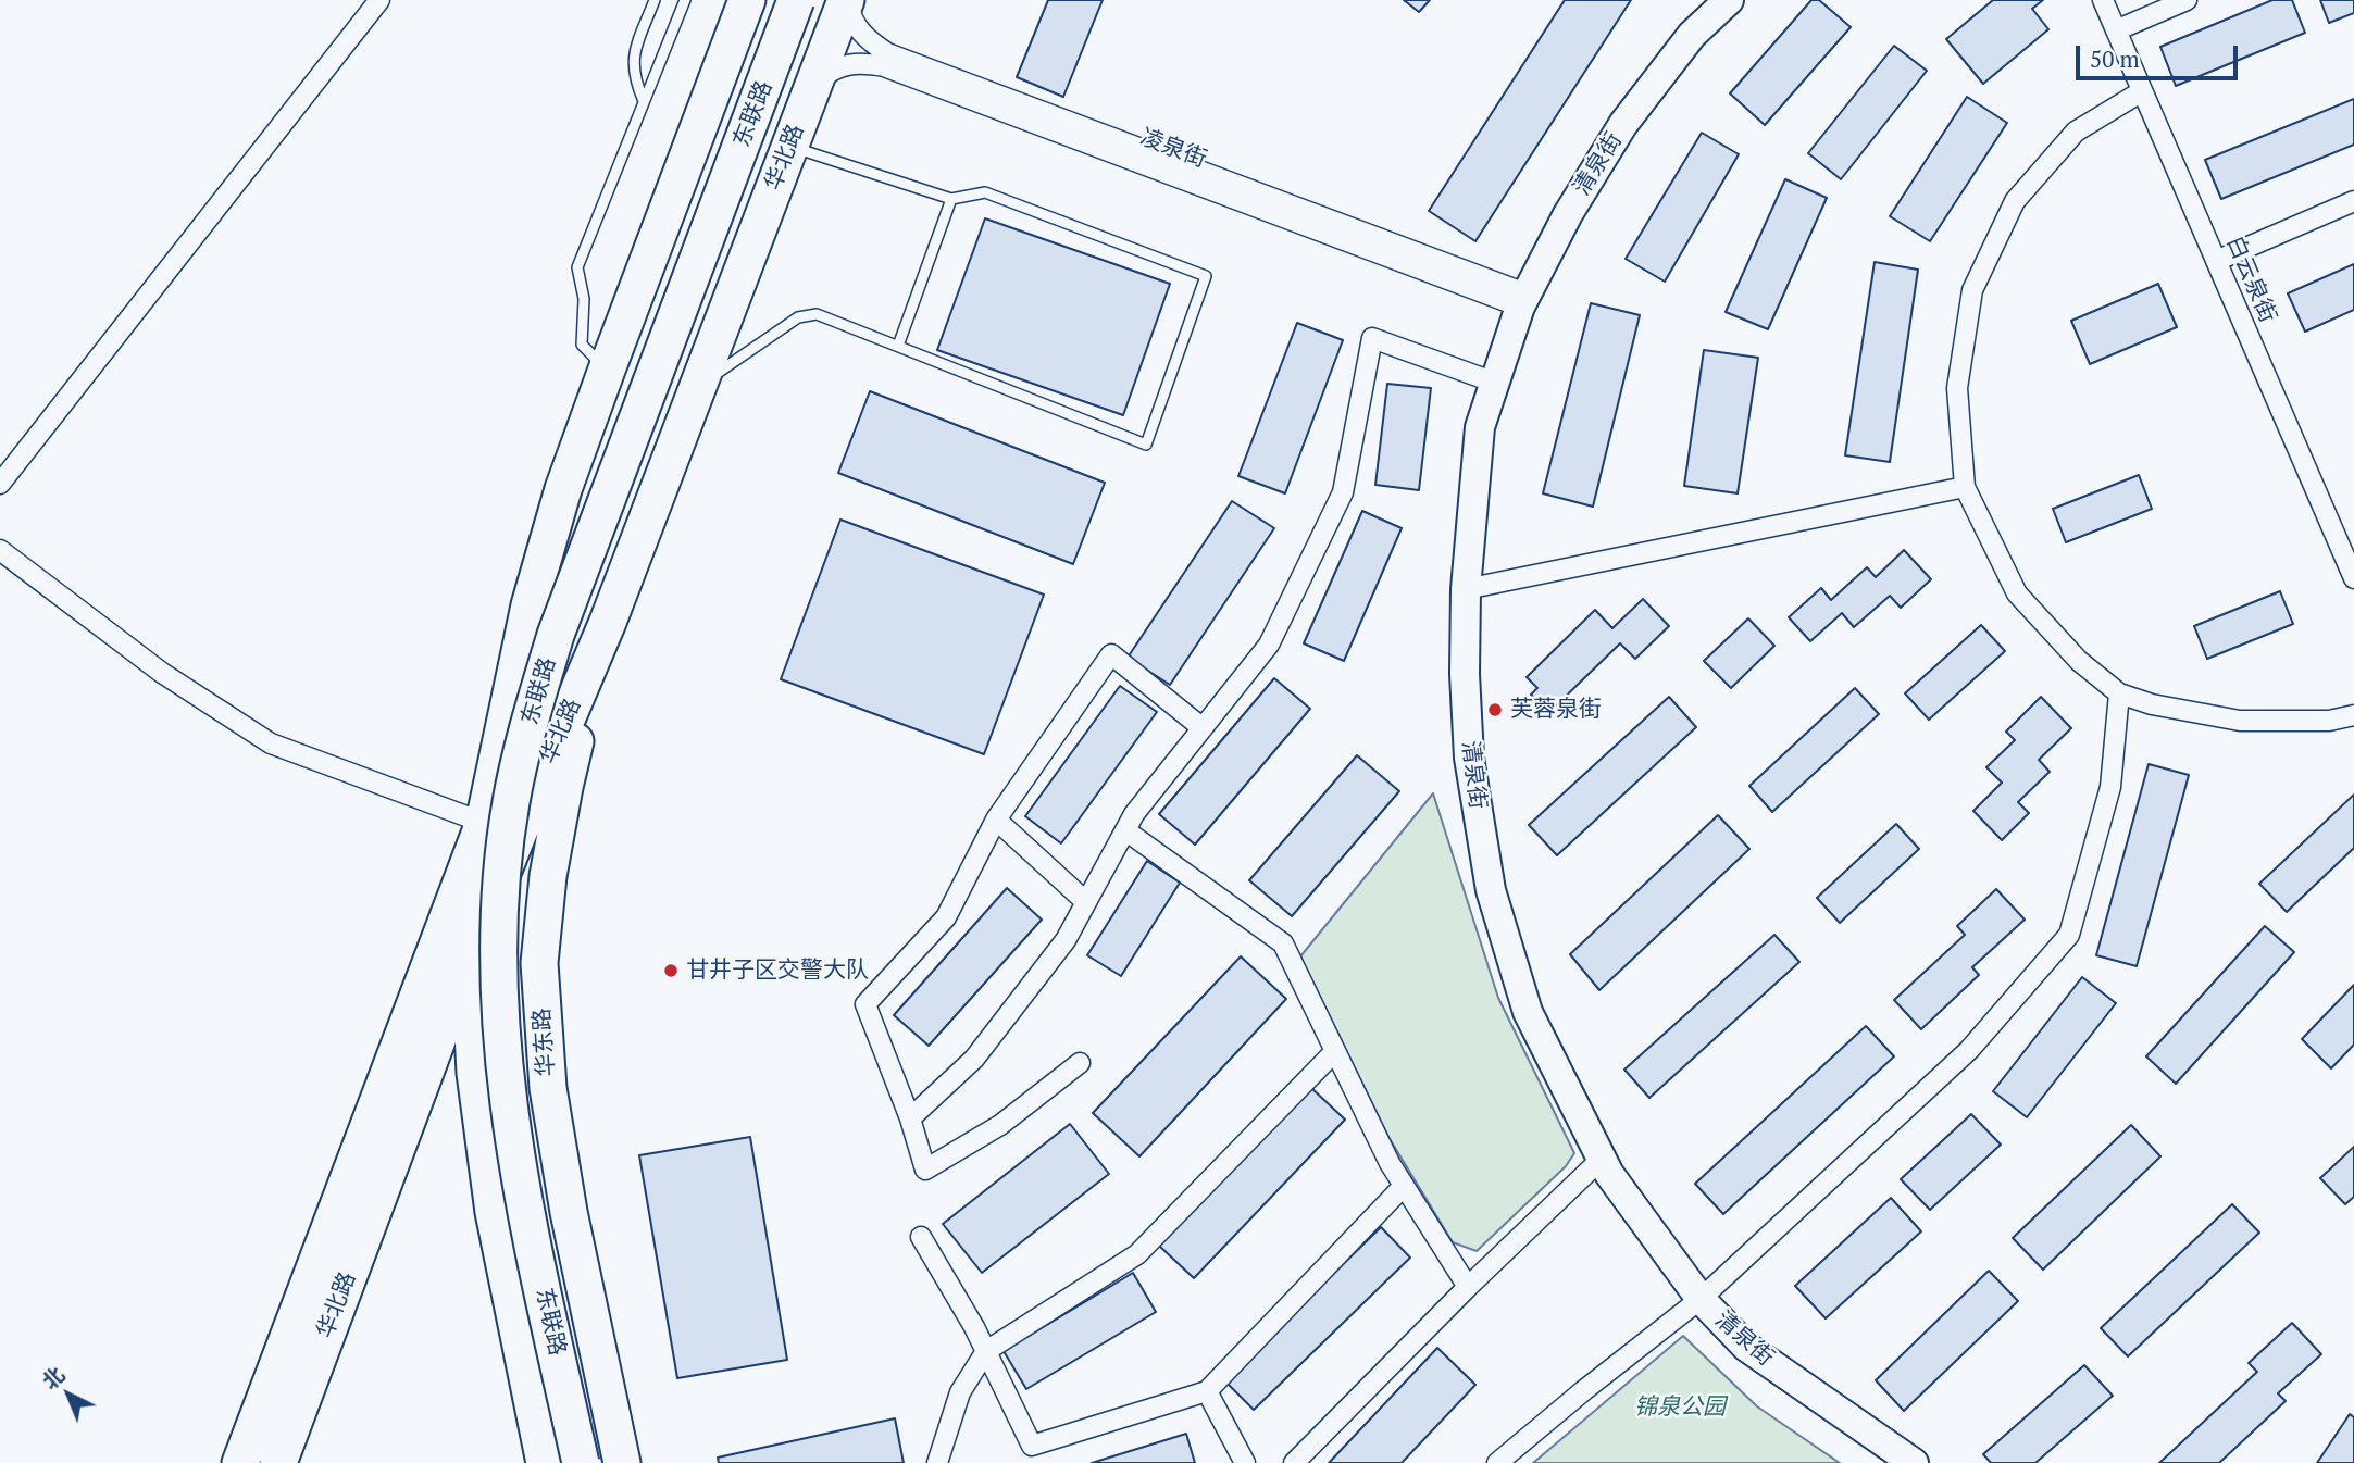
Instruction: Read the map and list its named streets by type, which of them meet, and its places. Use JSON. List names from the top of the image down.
{
  "streets": {
    "highway": ["东联路", "华北路", "华东路"],
    "street": ["凌泉街", "清泉街", "白云泉街"]
  },
  "crossings": [
    ["凌泉街", "华北路"],
    ["凌泉街", "清泉街"],
    ["华北路", "华东路"]
  ],
  "parks": ["锦泉公园"],
  "places": ["芙蓉泉街", "甘井子区交警大队"],
  "scale_bar": "50 m",
  "north": "top left"
}
